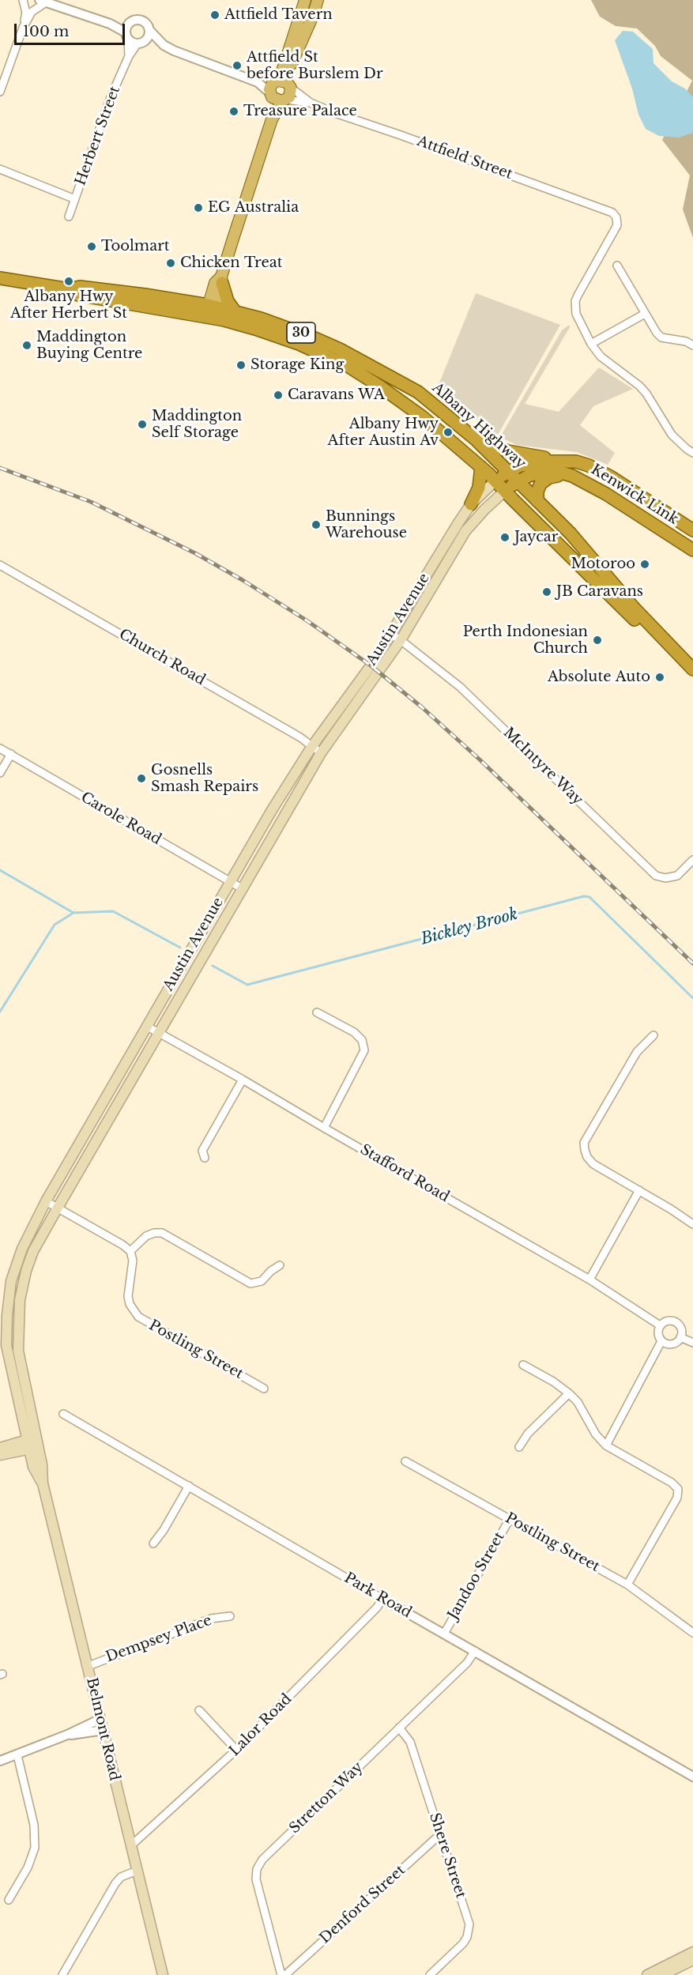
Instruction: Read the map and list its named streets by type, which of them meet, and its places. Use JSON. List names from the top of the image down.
{
  "streets": {
    "highway": ["30", "Albany Highway", "Kenwick Link"],
    "main road": ["Austin Avenue", "Belmont Road"],
    "street": [
      "Herbert Street",
      "Attfield Street",
      "Church Road",
      "McIntyre Way",
      "Carole Road",
      "Stafford Road",
      "Postling Street",
      "Jandoo Street",
      "Park Road",
      "Dempsey Place",
      "Lalor Road",
      "Stretton Way",
      "Shere Street",
      "Denford Street"
    ]
  },
  "crossings": [
    ["Herbert Street", "Attfield Street"],
    ["30", "Albany Highway"],
    ["30", "Kenwick Link"],
    ["Albany Highway", "Kenwick Link"],
    ["Albany Highway", "Austin Avenue"],
    ["Kenwick Link", "Austin Avenue"],
    ["Austin Avenue", "Church Road"],
    ["Austin Avenue", "McIntyre Way"],
    ["Austin Avenue", "Carole Road"],
    ["Austin Avenue", "Stafford Road"],
    ["Austin Avenue", "Belmont Road"],
    ["Postling Street", "Jandoo Street"],
    ["Jandoo Street", "Park Road"],
    ["Park Road", "Lalor Road"],
    ["Park Road", "Stretton Way"],
    ["Dempsey Place", "Belmont Road"],
    ["Lalor Road", "Belmont Road"],
    ["Stretton Way", "Shere Street"],
    ["Shere Street", "Denford Street"]
  ],
  "water": ["Bickley Brook"],
  "places": [
    "Attfield Tavern",
    "Attfield St before Burslem Dr",
    "Treasure Palace",
    "EG Australia",
    "Toolmart",
    "Chicken Treat",
    "Albany Hwy After Herbert St",
    "Maddington Buying Centre",
    "Storage King",
    "Caravans WA",
    "Maddington Self Storage",
    "Albany Hwy After Austin Av",
    "Bunnings Warehouse",
    "Jaycar",
    "Motoroo",
    "JB Caravans",
    "Perth Indonesian Church",
    "Absolute Auto",
    "Gosnells Smash Repairs"
  ],
  "scale_bar": "100 m"
}
